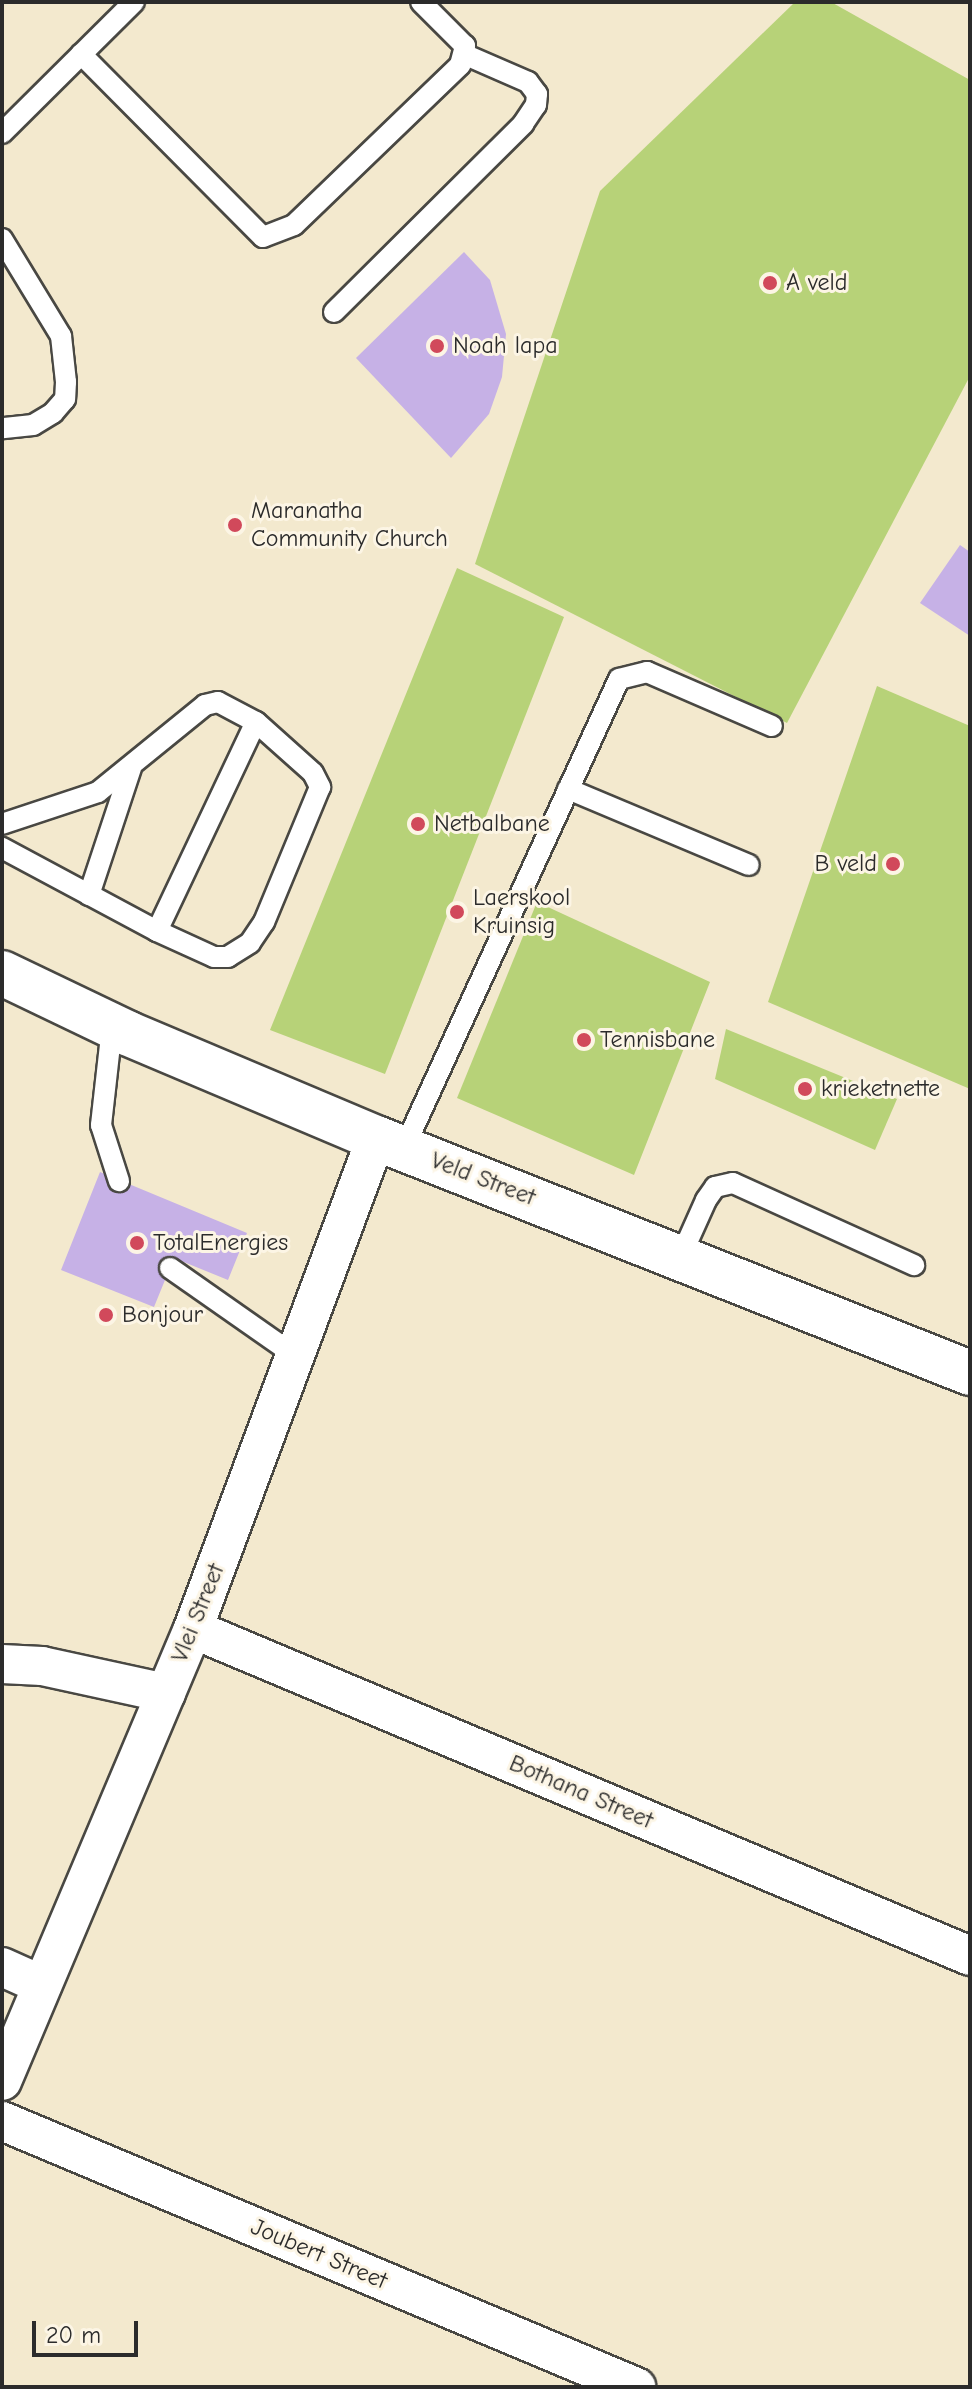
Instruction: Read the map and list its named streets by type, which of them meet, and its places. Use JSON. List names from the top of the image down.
{
  "streets": {
    "street": [
      "Veld Street",
      "Vlei Street",
      "Bothana Street",
      "Joubert Street"
    ]
  },
  "crossings": [
    ["Veld Street", "Vlei Street"],
    ["Vlei Street", "Bothana Street"]
  ],
  "places": [
    "A veld",
    "Noah lapa",
    "Maranatha Community Church",
    "Netbalbane",
    "B veld",
    "Laerskool Kruinsig",
    "Tennisbane",
    "krieketnette",
    "TotalEnergies",
    "Bonjour"
  ],
  "scale_bar": "20 m"
}
